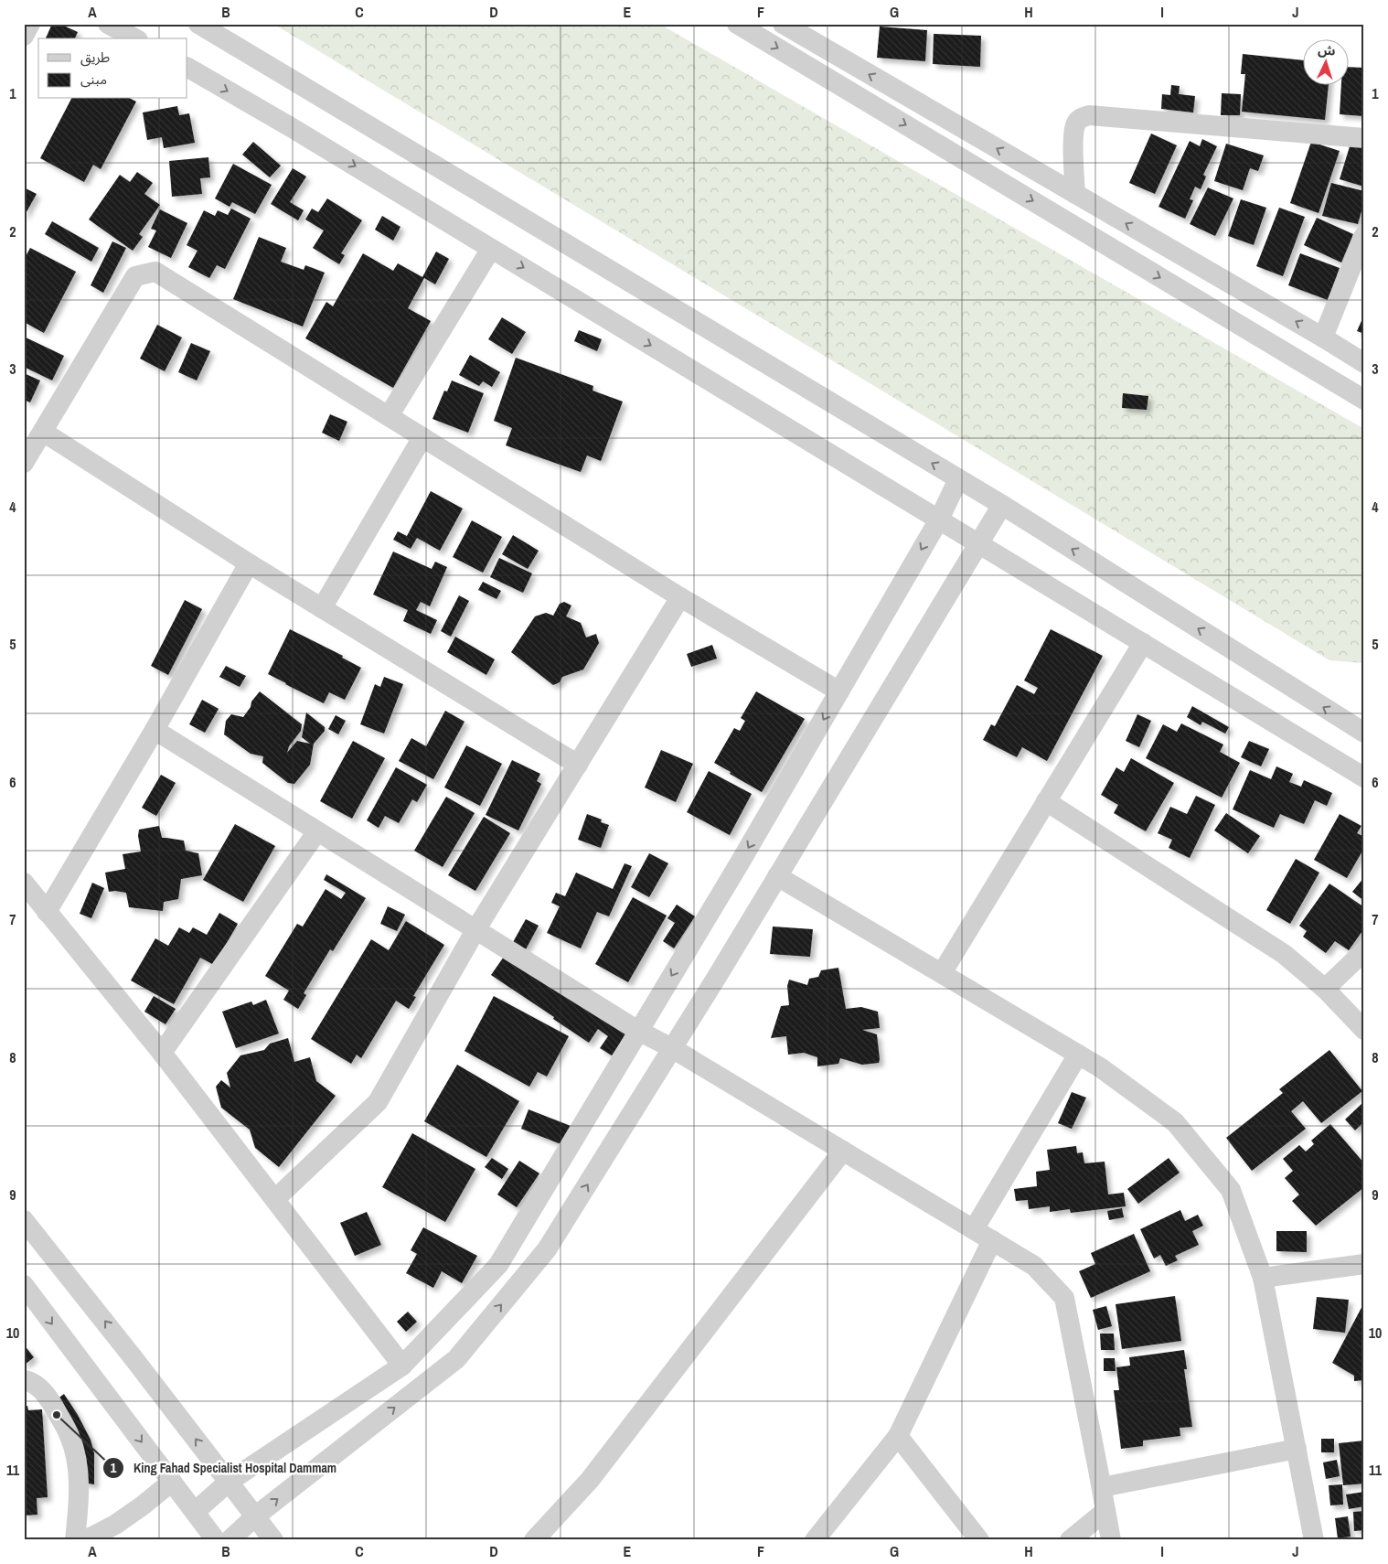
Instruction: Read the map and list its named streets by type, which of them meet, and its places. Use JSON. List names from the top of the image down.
{
  "places": ["King Fahad Specialist Hospital Dammam"],
  "legend": ["طريق", "مبنى"],
  "north": "top",
  "grid": {
    "columns": [
      "A",
      "B",
      "C",
      "D",
      "E",
      "F",
      "G",
      "H",
      "I",
      "J"
    ],
    "rows": [
      "1",
      "2",
      "3",
      "4",
      "5",
      "6",
      "7",
      "8",
      "9",
      "10",
      "11"
    ]
  }
}
